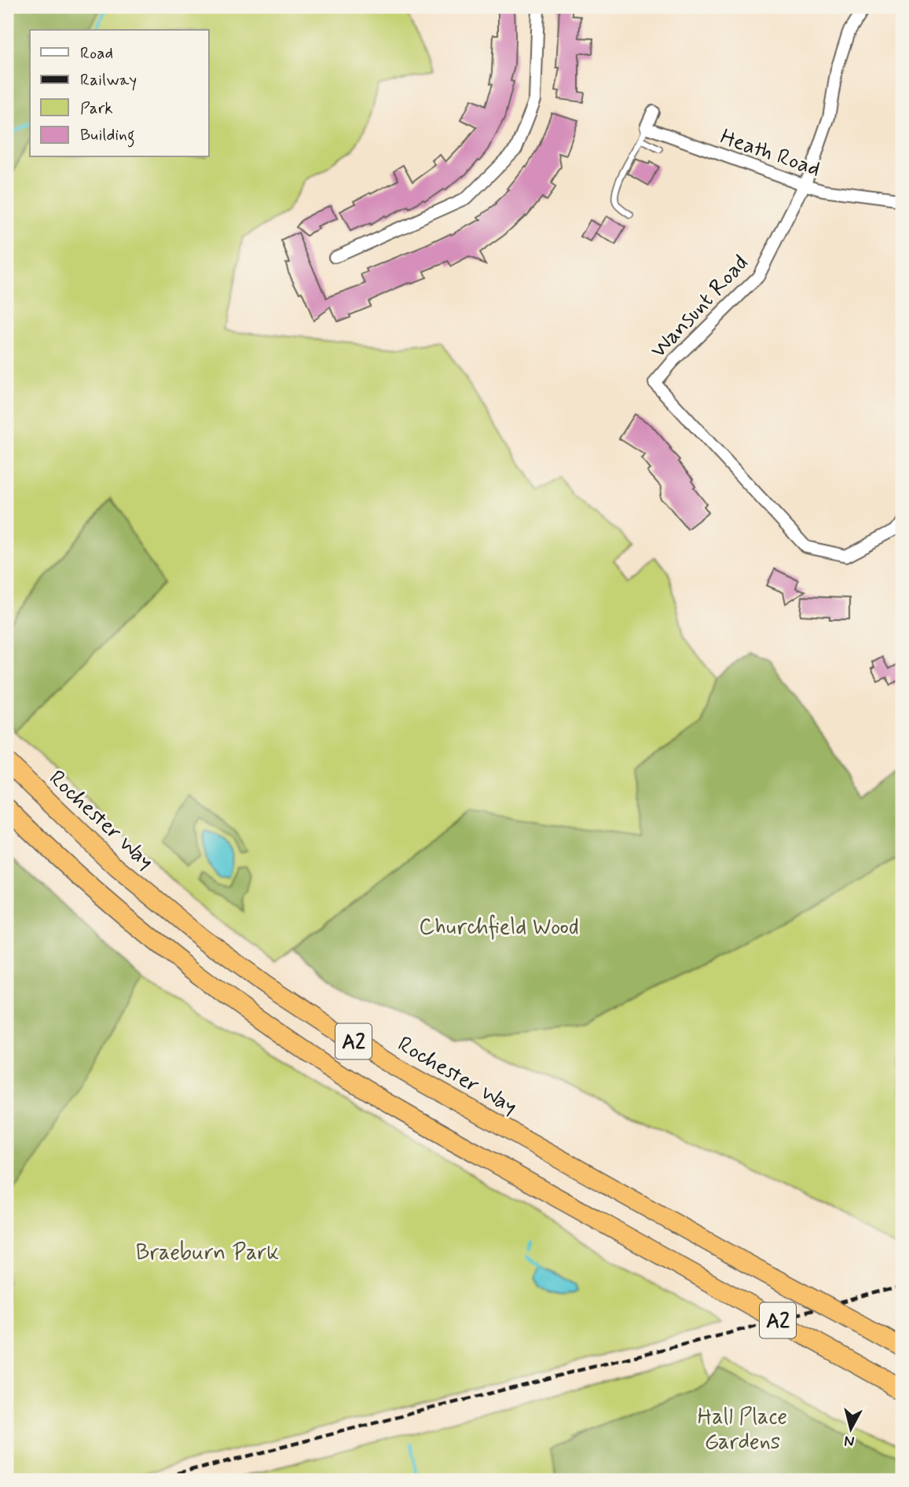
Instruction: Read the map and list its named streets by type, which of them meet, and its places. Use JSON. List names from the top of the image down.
{
  "streets": {
    "highway": ["Rochester Way", "A2"],
    "street": ["Heath Road", "Wansunt Road"]
  },
  "crossings": [
    ["Heath Road", "Wansunt Road"]
  ],
  "parks": ["Churchfield Wood", "Braeburn Park", "Hall Place Gardens"],
  "legend": [
    "Road",
    "Railway",
    "Park",
    "Building"
  ],
  "north": "bottom"
}
